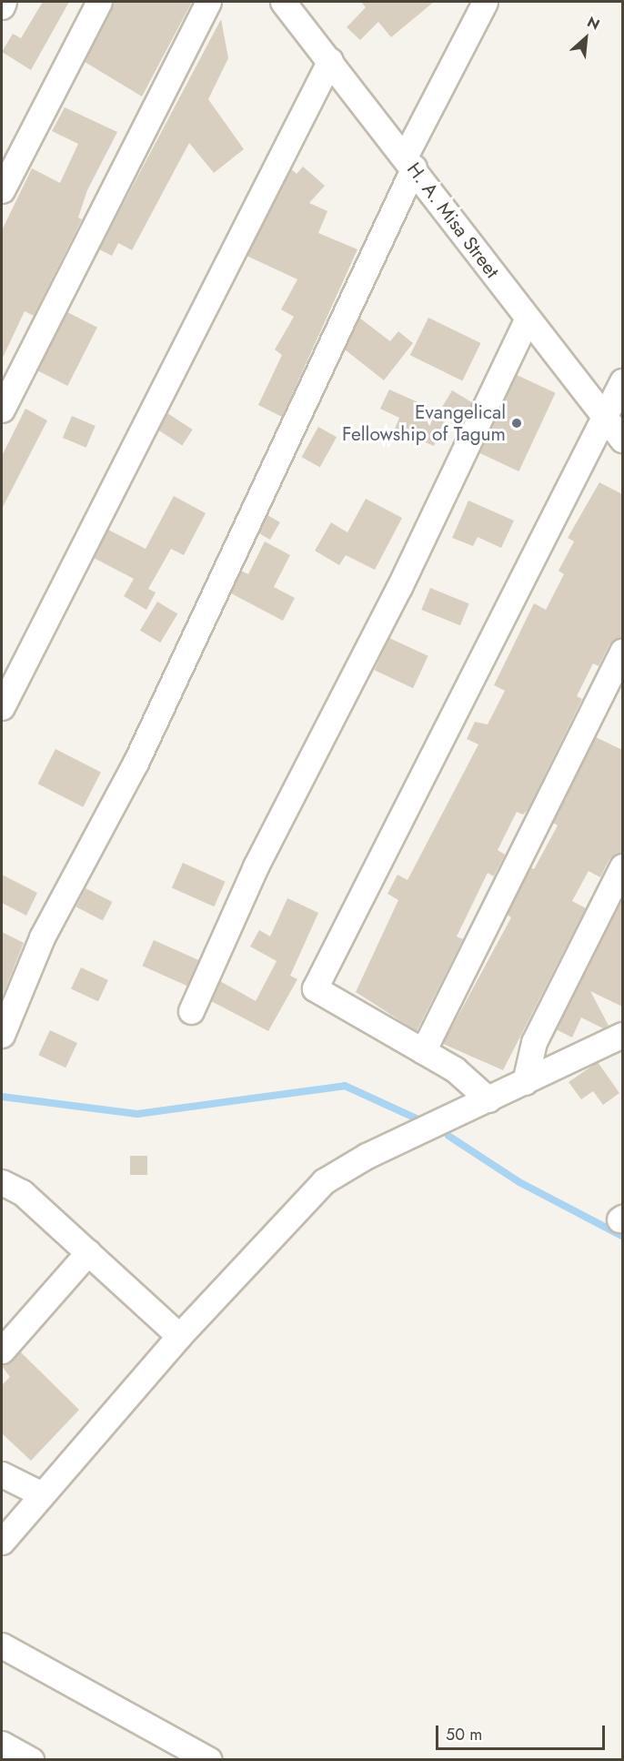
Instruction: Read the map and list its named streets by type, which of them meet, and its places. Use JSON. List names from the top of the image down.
{
  "streets": {
    "street": ["H. A. Misa Street"]
  },
  "places": ["Evangelical Fellowship of Tagum"],
  "scale_bar": "50 m",
  "north": "top right"
}
